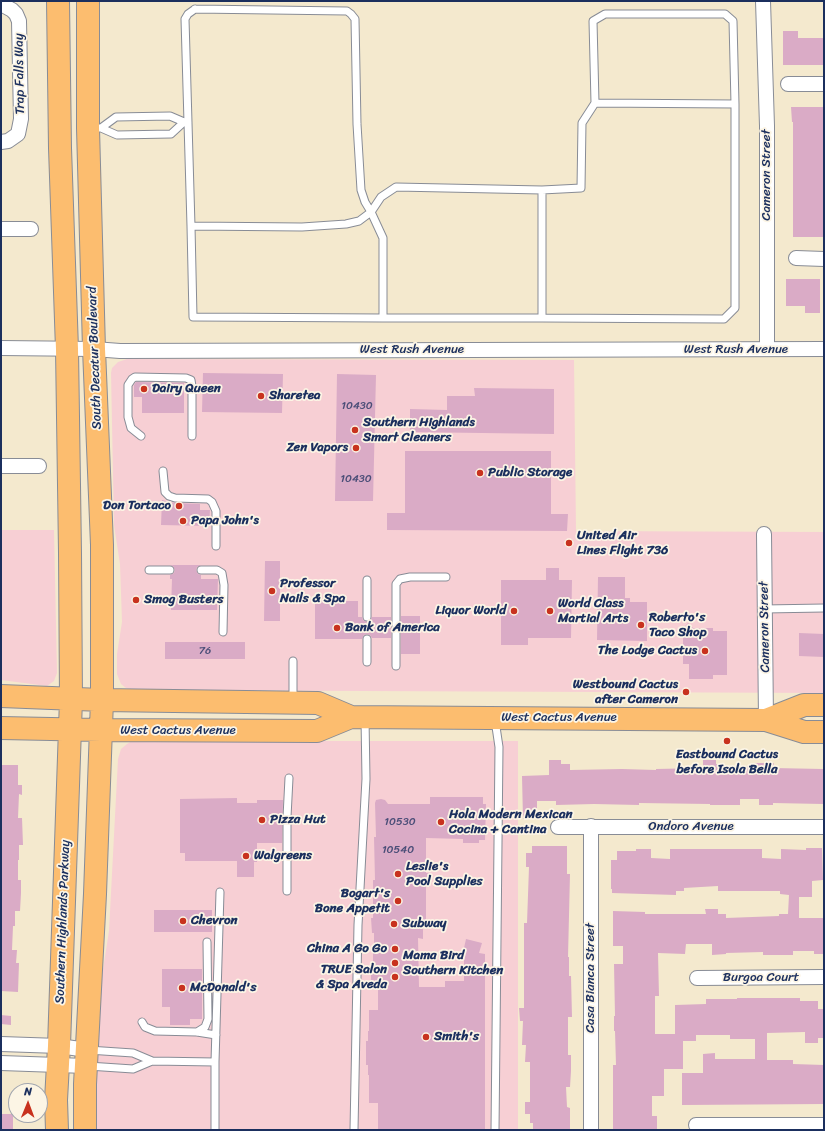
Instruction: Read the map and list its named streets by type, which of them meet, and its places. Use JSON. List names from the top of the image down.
{
  "streets": {
    "main road": ["South Decatur Boulevard", "West Cactus Avenue", "Southern Highlands Parkway"],
    "street": [
      "Trap Falls Way",
      "Cameron Street",
      "West Rush Avenue",
      "Ondoro Avenue",
      "Casa Bianca Street",
      "Burgoa Court"
    ]
  },
  "crossings": [
    ["Cameron Street", "West Rush Avenue"],
    ["Cameron Street", "West Cactus Avenue"],
    ["West Rush Avenue", "South Decatur Boulevard"],
    ["South Decatur Boulevard", "West Cactus Avenue"],
    ["West Cactus Avenue", "Southern Highlands Parkway"],
    ["Ondoro Avenue", "Casa Bianca Street"]
  ],
  "places": [
    "Dairy Queen",
    "Sharetea",
    "Southern Highlands Smart Cleaners",
    "Zen Vapors",
    "Public Storage",
    "Don Tortaco",
    "Papa John's",
    "United Air Lines Flight 736",
    "Professor Nails & Spa",
    "Smog Busters",
    "Liquor World",
    "World Class Martial Arts",
    "Roberto's Taco Shop",
    "Bank of America",
    "The Lodge Cactus",
    "Westbound Cactus after Cameron",
    "Eastbound Cactus before Isola Bella",
    "Pizza Hut",
    "Hola Modern Mexican Cocina + Cantina",
    "Walgreens",
    "Leslie's Pool Supplies",
    "Bogart's Bone Appetit",
    "Chevron",
    "Subway",
    "China A Go Go",
    "Mama Bird Southern Kitchen",
    "TRUE Salon & Spa Aveda",
    "McDonald's",
    "Smith's"
  ],
  "house_numbers": [
    "10430",
    "10430",
    "76",
    "10530",
    "10540"
  ],
  "north": "top"
}
